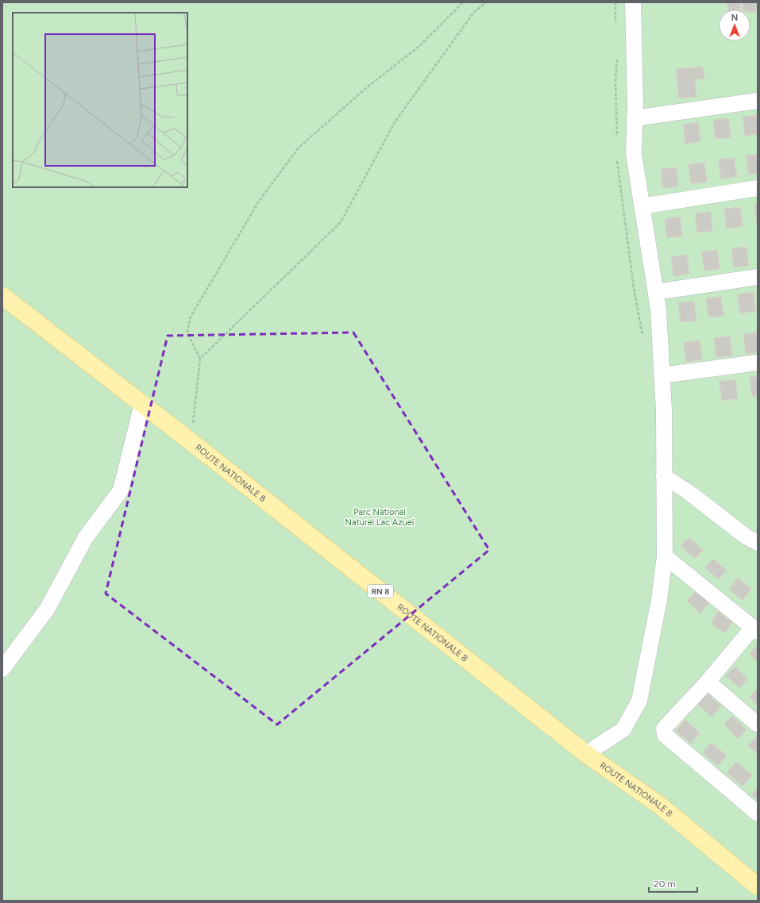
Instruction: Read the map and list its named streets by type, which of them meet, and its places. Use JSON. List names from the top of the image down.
{
  "streets": {
    "main road": ["ROUTE NATIONALE 8", "RN 8"]
  },
  "parks": ["Parc National Naturel Lac Azueï"],
  "scale_bar": "20 m",
  "north": "top"
}
